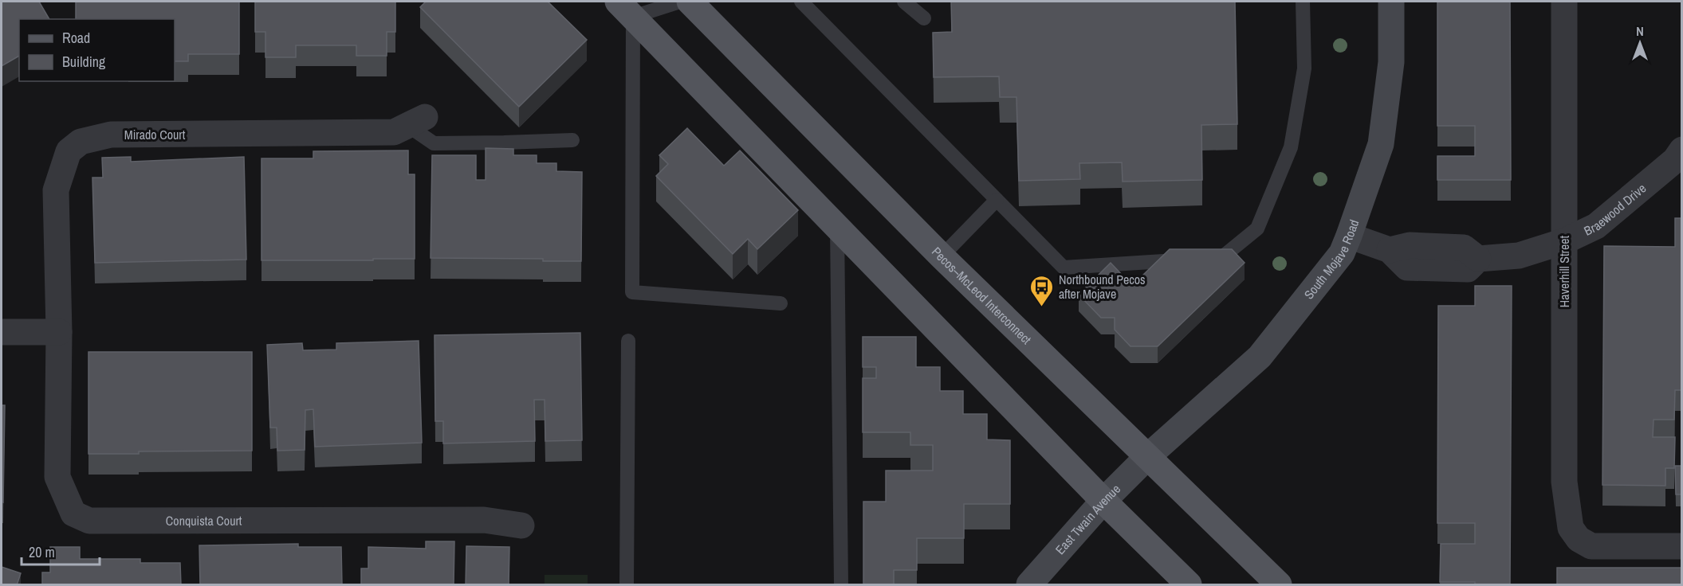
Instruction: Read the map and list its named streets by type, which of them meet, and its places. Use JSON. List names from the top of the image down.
{
  "streets": {
    "main road": ["Pecos–McLeod Interconnect"],
    "street": [
      "Mirado Court",
      "Braewood Drive",
      "South Mojave Road",
      "Haverhill Street",
      "East Twain Avenue",
      "Conquista Court"
    ]
  },
  "crossings": [
    ["Mirado Court", "Conquista Court"],
    ["Braewood Drive", "South Mojave Road"],
    ["Braewood Drive", "Haverhill Street"],
    ["South Mojave Road", "Pecos–McLeod Interconnect"],
    ["South Mojave Road", "East Twain Avenue"],
    ["Pecos–McLeod Interconnect", "East Twain Avenue"]
  ],
  "places": {
    "bus stop": ["Northbound Pecos after Mojave"]
  },
  "legend": ["Road", "Building"],
  "scale_bar": "20 m",
  "north": "top"
}
